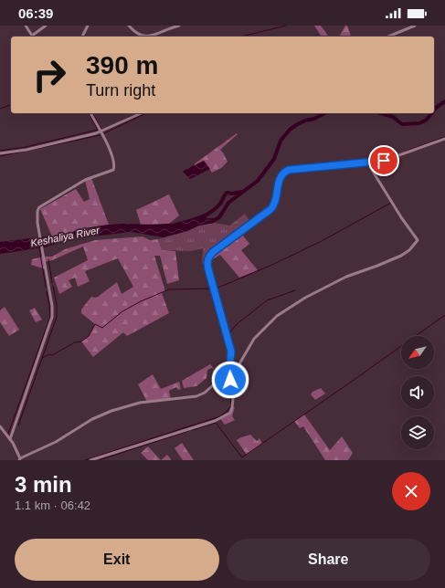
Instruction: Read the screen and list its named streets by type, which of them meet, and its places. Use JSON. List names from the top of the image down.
{
  "water": ["Keshaliya River"],
  "north": "bottom left",
  "page": {
    "status": "06:39",
    "turn": ["390 m", "Turn right"],
    "heading": ["3 min", "1.1 km · 06:42"],
    "buttons": ["Exit", "Share"]
  }
}
